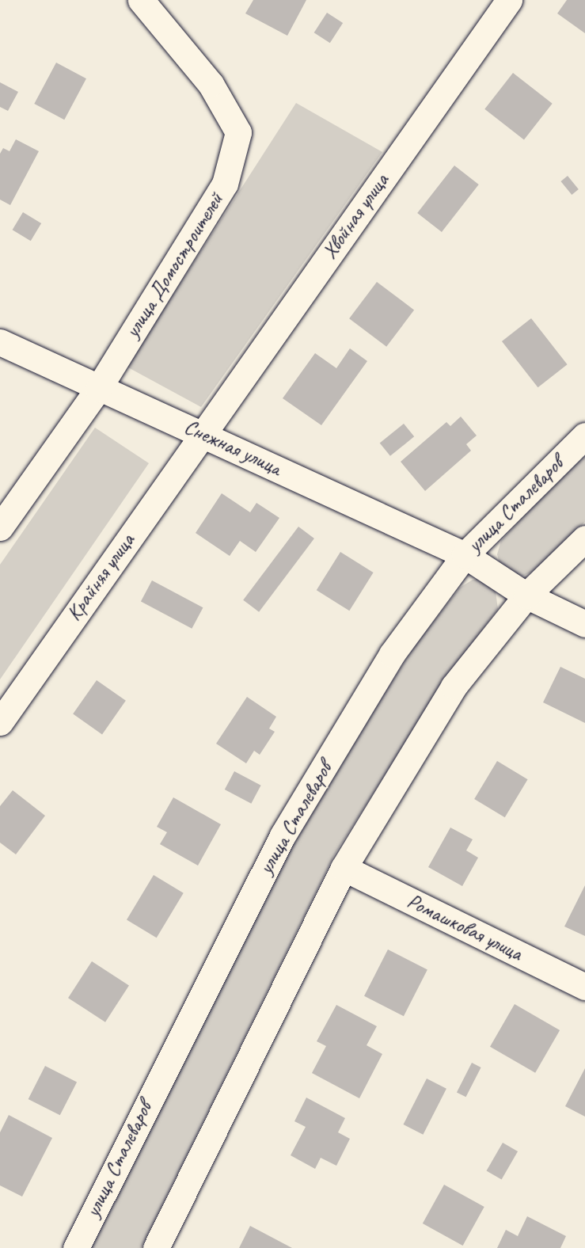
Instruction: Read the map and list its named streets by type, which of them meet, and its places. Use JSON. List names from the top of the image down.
{
  "streets": {
    "street": [
      "Хвойная улица",
      "улица Домостроителей",
      "Снежная улица",
      "улица Сталеваров",
      "Крайняя улица",
      "Ромашковая улица"
    ]
  },
  "crossings": [
    ["Хвойная улица", "Снежная улица"],
    ["Хвойная улица", "Крайняя улица"],
    ["улица Домостроителей", "Снежная улица"],
    ["Снежная улица", "улица Сталеваров"],
    ["Снежная улица", "Крайняя улица"]
  ]
}
